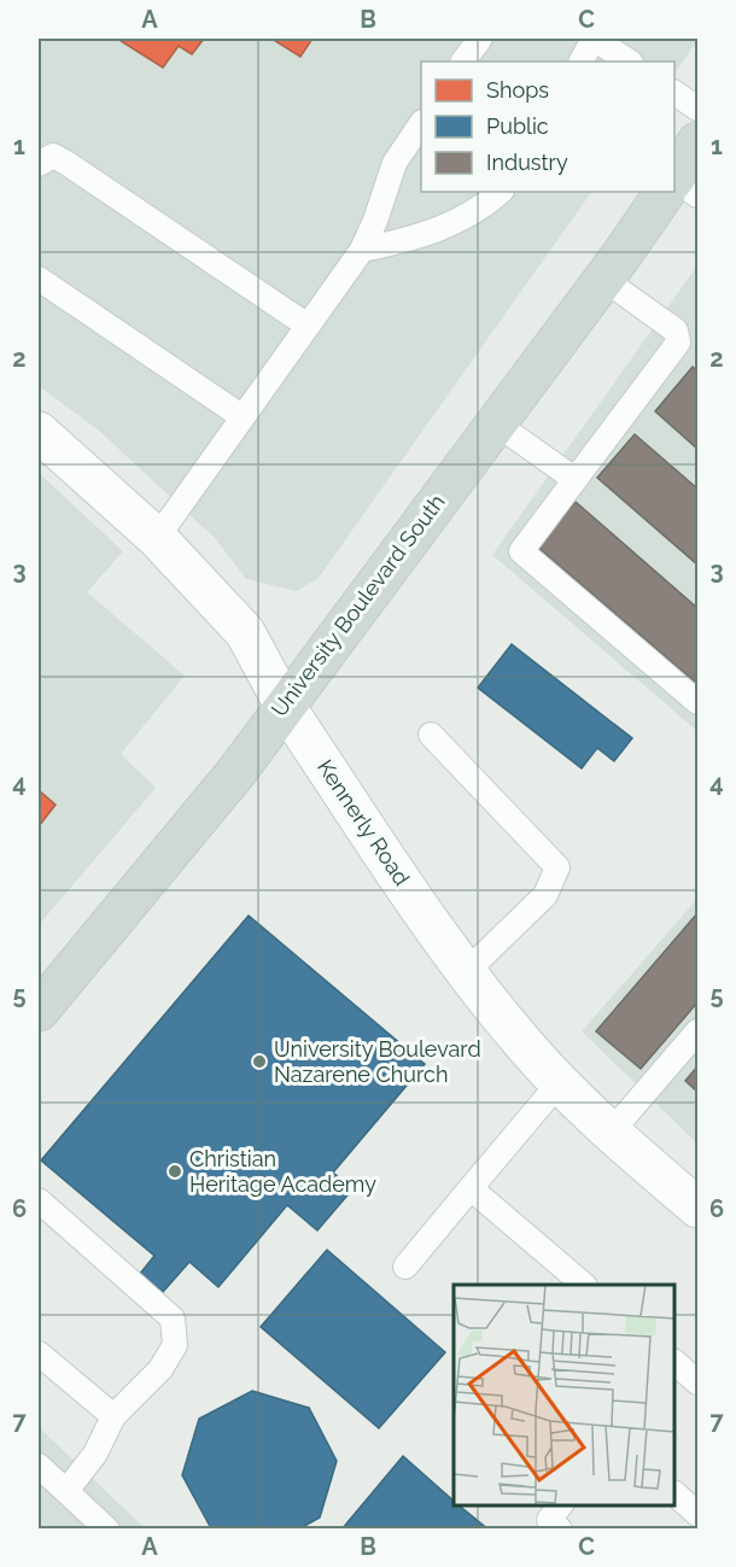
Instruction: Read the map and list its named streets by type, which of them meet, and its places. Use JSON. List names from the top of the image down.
{
  "streets": {
    "main road": ["University Boulevard South"],
    "street": ["Kennerly Road"]
  },
  "crossings": [
    ["University Boulevard South", "Kennerly Road"]
  ],
  "places": ["University Boulevard Nazarene Church", "Christian Heritage Academy"],
  "legend": ["Shops", "Public", "Industry"],
  "grid": {
    "columns": ["A", "B", "C"],
    "rows": [
      "1",
      "2",
      "3",
      "4",
      "5",
      "6",
      "7"
    ]
  }
}
